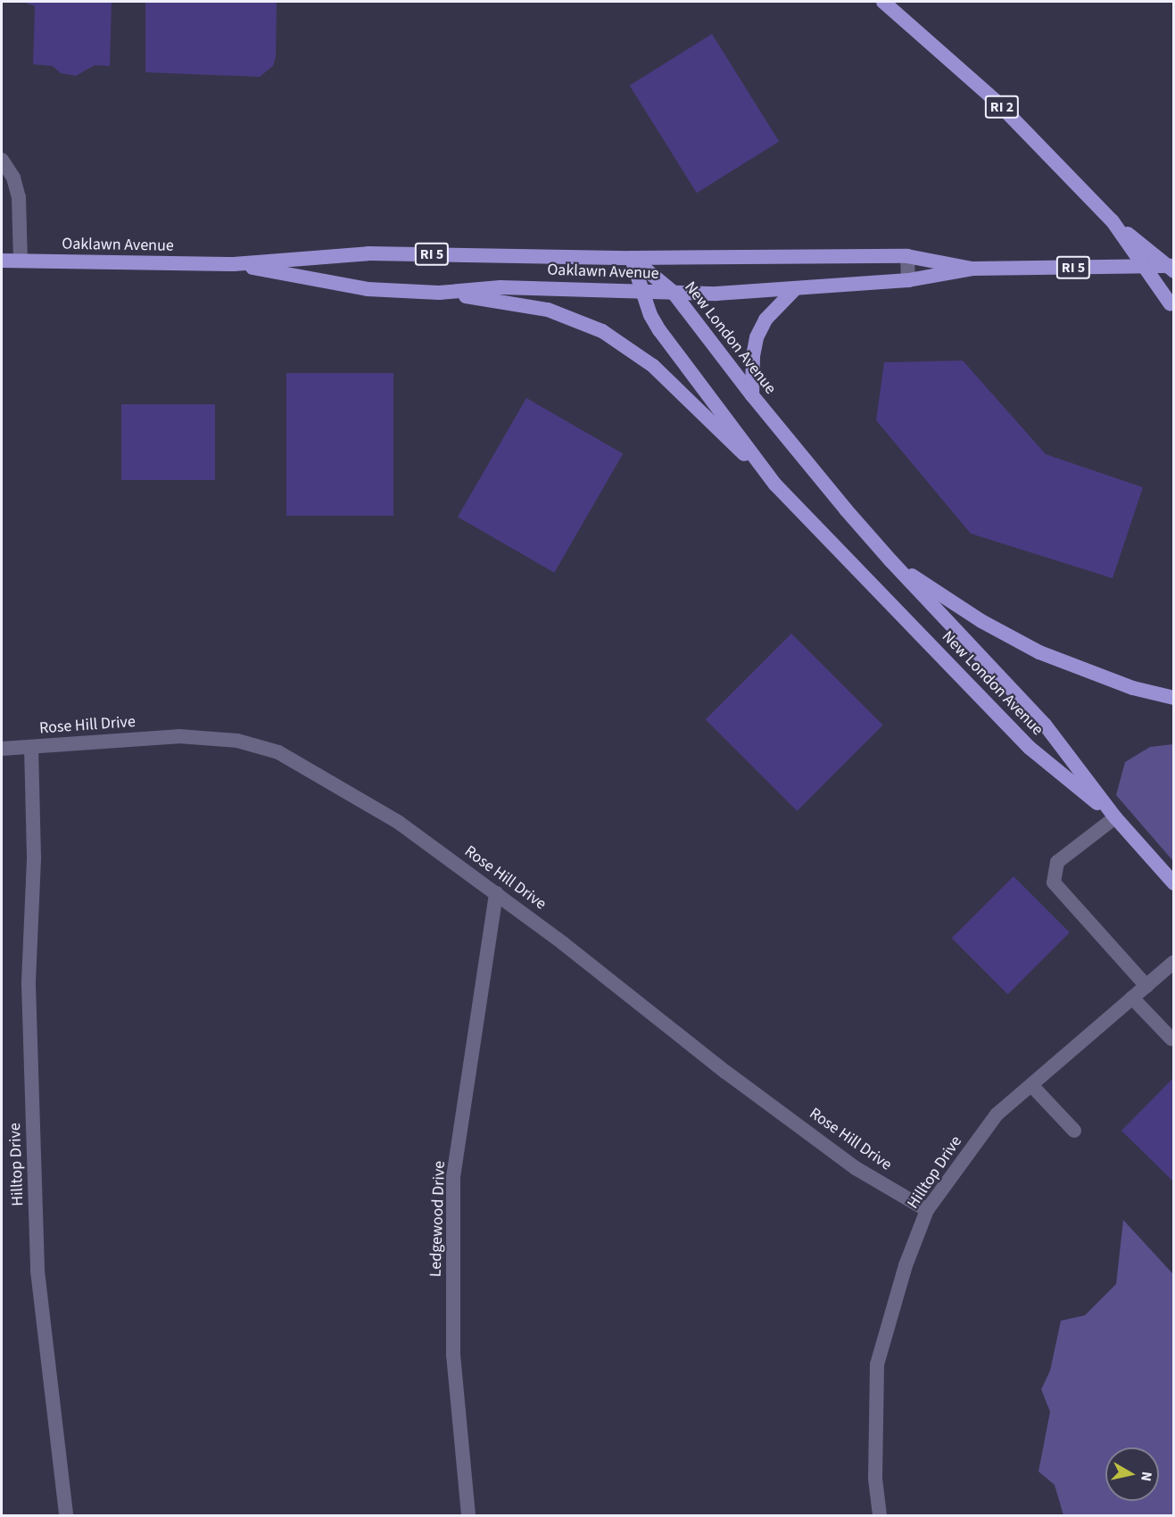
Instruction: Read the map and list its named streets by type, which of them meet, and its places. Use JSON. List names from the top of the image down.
{
  "streets": {
    "main road": [
      "RI 2",
      "Oaklawn Avenue",
      "RI 5",
      "New London Avenue"
    ],
    "street": ["Rose Hill Drive", "Hilltop Drive", "Ledgewood Drive"]
  },
  "crossings": [
    ["Oaklawn Avenue", "New London Avenue"],
    ["Rose Hill Drive", "Hilltop Drive"],
    ["Rose Hill Drive", "Ledgewood Drive"]
  ],
  "north": "right"
}
